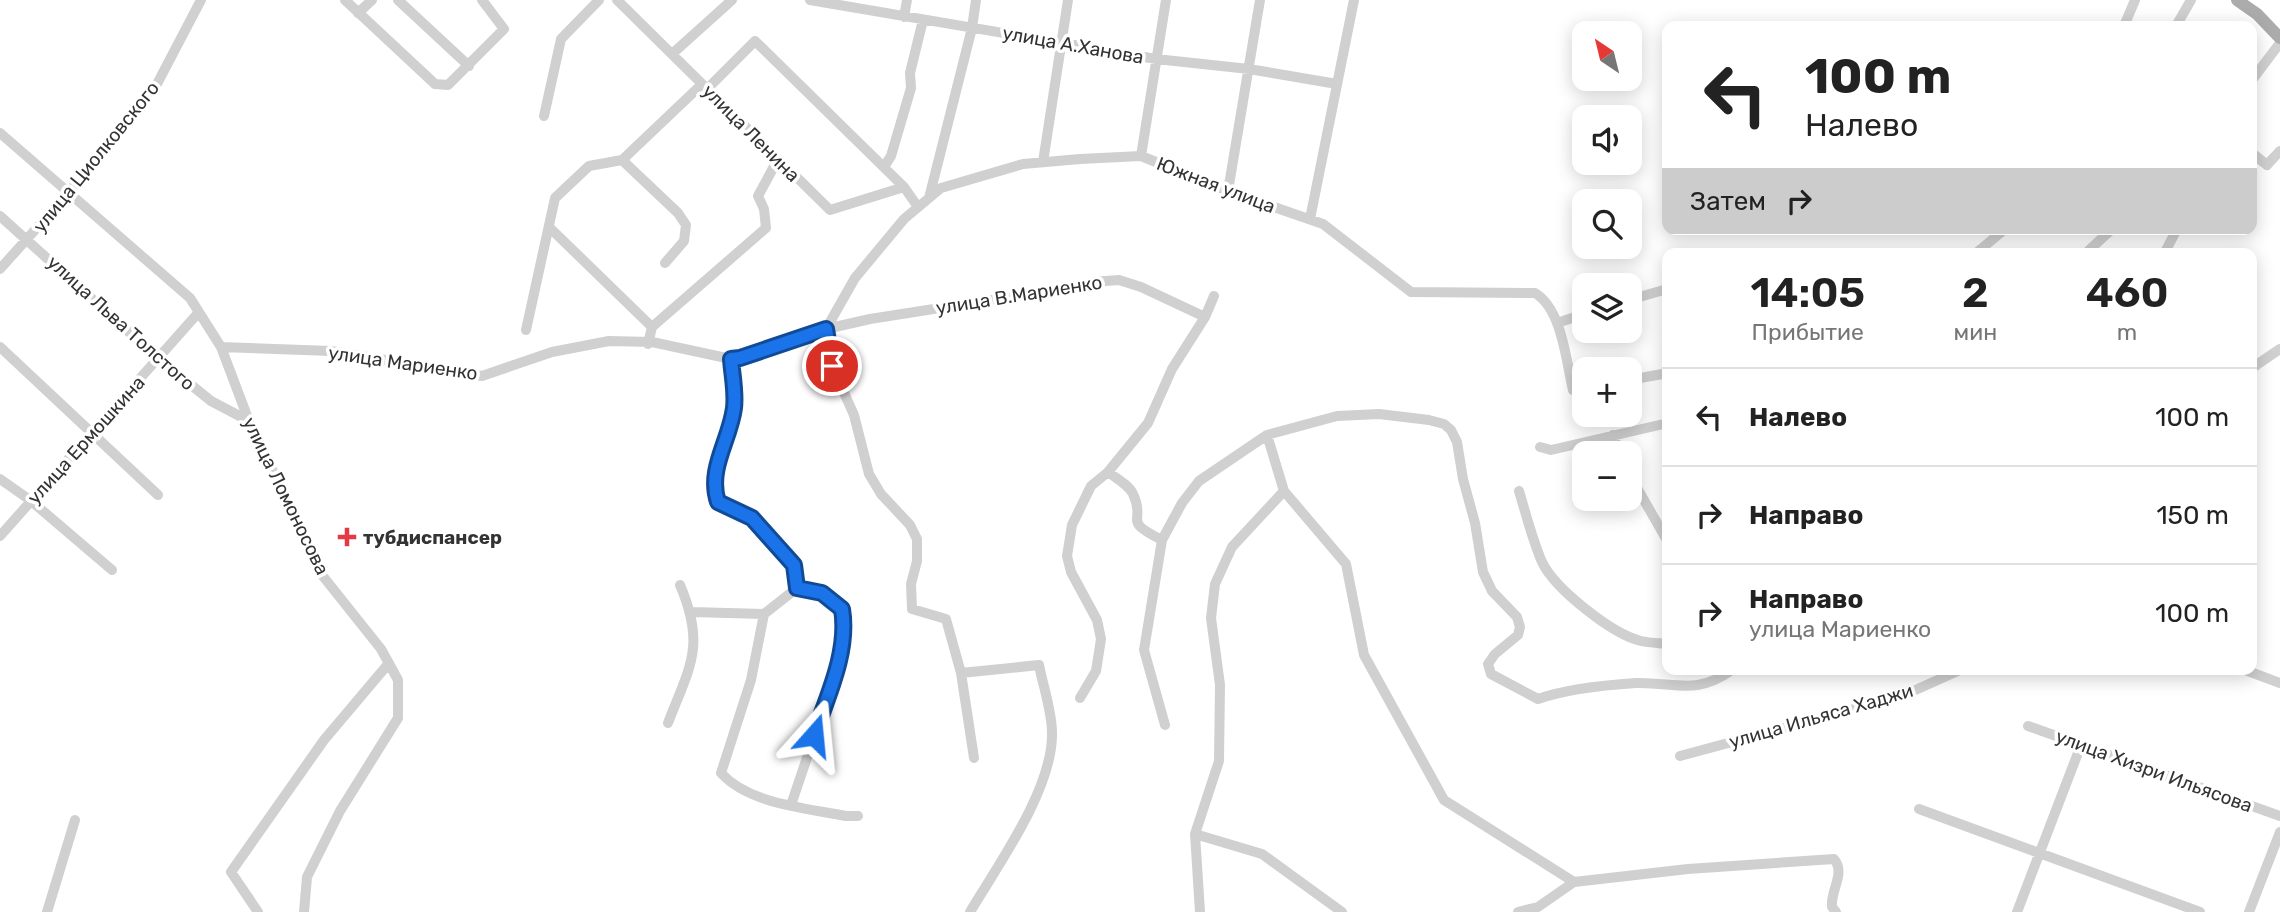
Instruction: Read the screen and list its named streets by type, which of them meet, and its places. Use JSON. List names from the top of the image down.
{
  "streets": {
    "street": [
      "улица А.Ханова",
      "улица Ленина",
      "улица Циолковского",
      "Южная улица",
      "улица В.Мариенко",
      "улица Льва Толстого",
      "улица Мариенко",
      "улица Ермошкина",
      "улица Ломоносова",
      "улица Ильяса Хаджи",
      "улица Хизри Ильясова"
    ]
  },
  "crossings": [
    ["улица Циолковского", "улица Льва Толстого"],
    ["улица Циолковского", "улица Ломоносова"],
    ["Южная улица", "улица В.Мариенко"],
    ["Южная улица", "улица Мариенко"],
    ["улица В.Мариенко", "улица Мариенко"],
    ["улица Льва Толстого", "улица Ермошкина"],
    ["улица Льва Толстого", "улица Ломоносова"],
    ["улица Мариенко", "улица Ломоносова"],
    ["улица Ермошкина", "улица Ломоносова"]
  ],
  "places": {
    "health": ["тубдиспансер"]
  },
  "north": "top left",
  "page": {
    "map_buttons": ["+", "−"],
    "turn": ["100 m", "Налево"],
    "then": "Затем",
    "eta": [
      "14:05",
      "Прибытие",
      "2",
      "мин",
      "460",
      "m"
    ],
    "list": [
      {
        "name": "Налево",
        "value": "100 m"
      },
      {
        "name": "Направо",
        "value": "150 m"
      },
      {
        "name": "Направо",
        "note": "улица Мариенко",
        "value": "100 m"
      }
    ]
  }
}
